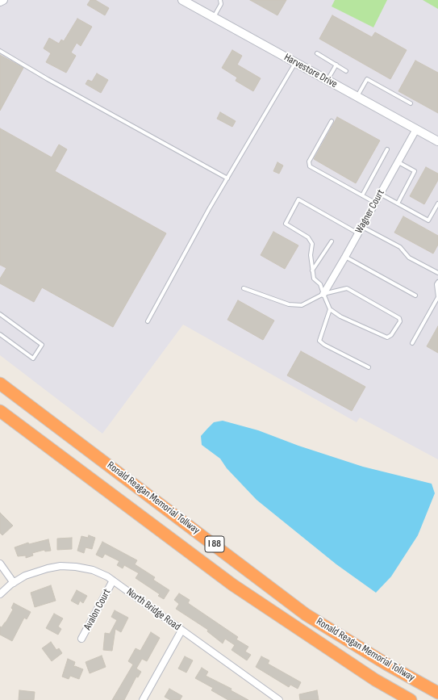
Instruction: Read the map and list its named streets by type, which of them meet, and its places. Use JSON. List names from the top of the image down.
{
  "streets": {
    "highway": ["Ronald Reagan Memorial Tollway", "I 88"],
    "street": [
      "Harvestore Drive",
      "Wagner Court",
      "Avalon Court",
      "North Bridge Road"
    ]
  },
  "crossings": [
    ["Harvestore Drive", "Wagner Court"],
    ["Avalon Court", "North Bridge Road"]
  ]
}
